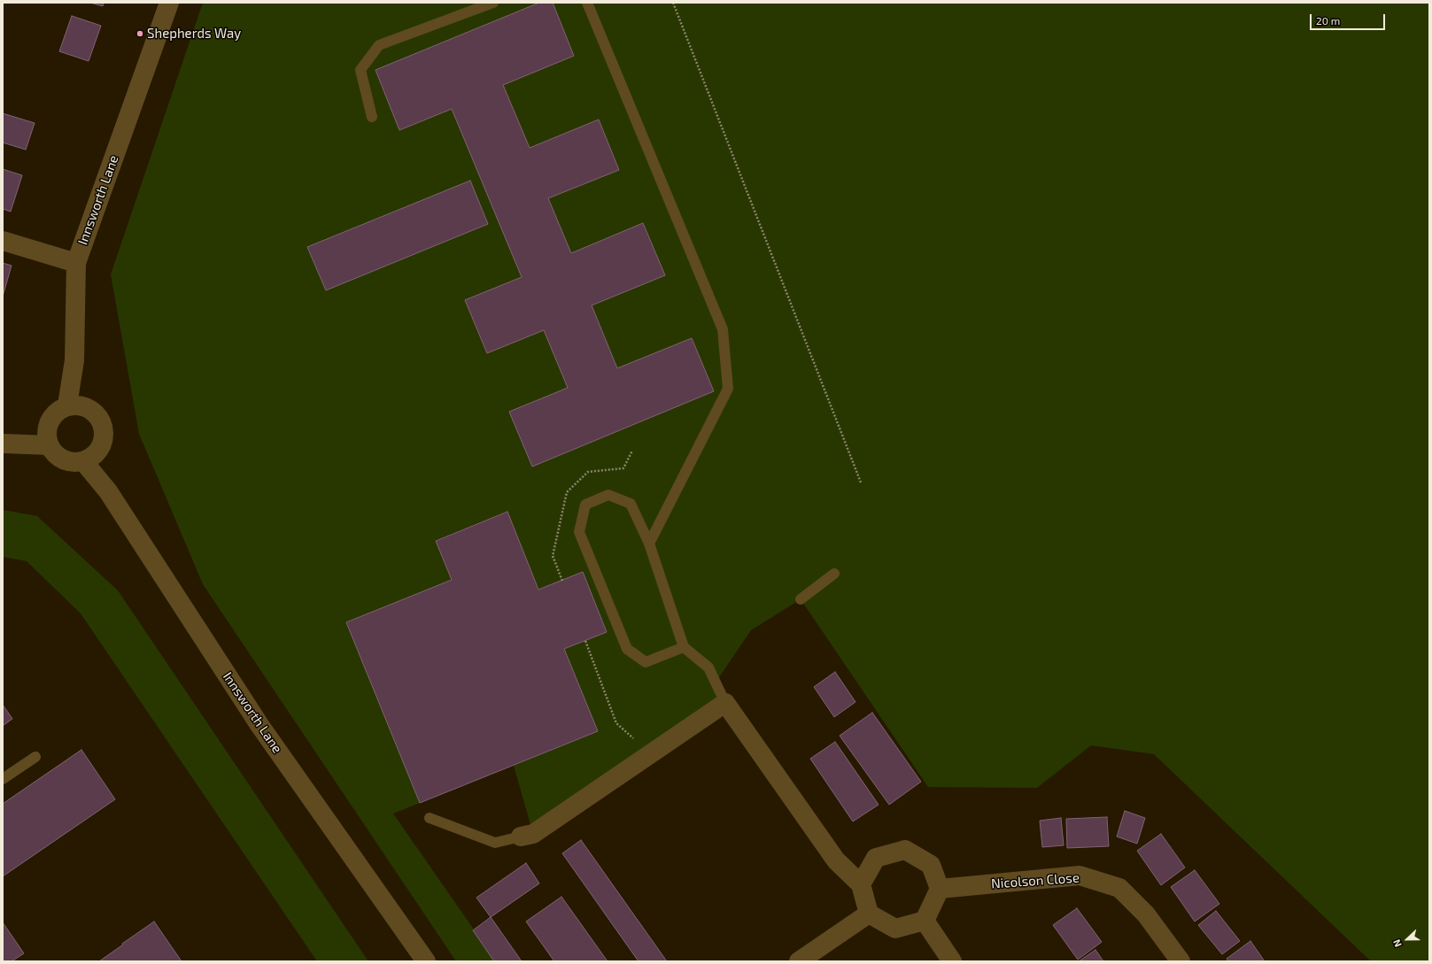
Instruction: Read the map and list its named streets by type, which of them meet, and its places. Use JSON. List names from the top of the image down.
{
  "streets": {
    "street": ["Innsworth Lane", "Nicolson Close"]
  },
  "places": ["Shepherds Way"],
  "scale_bar": "20 m",
  "north": "left"
}
